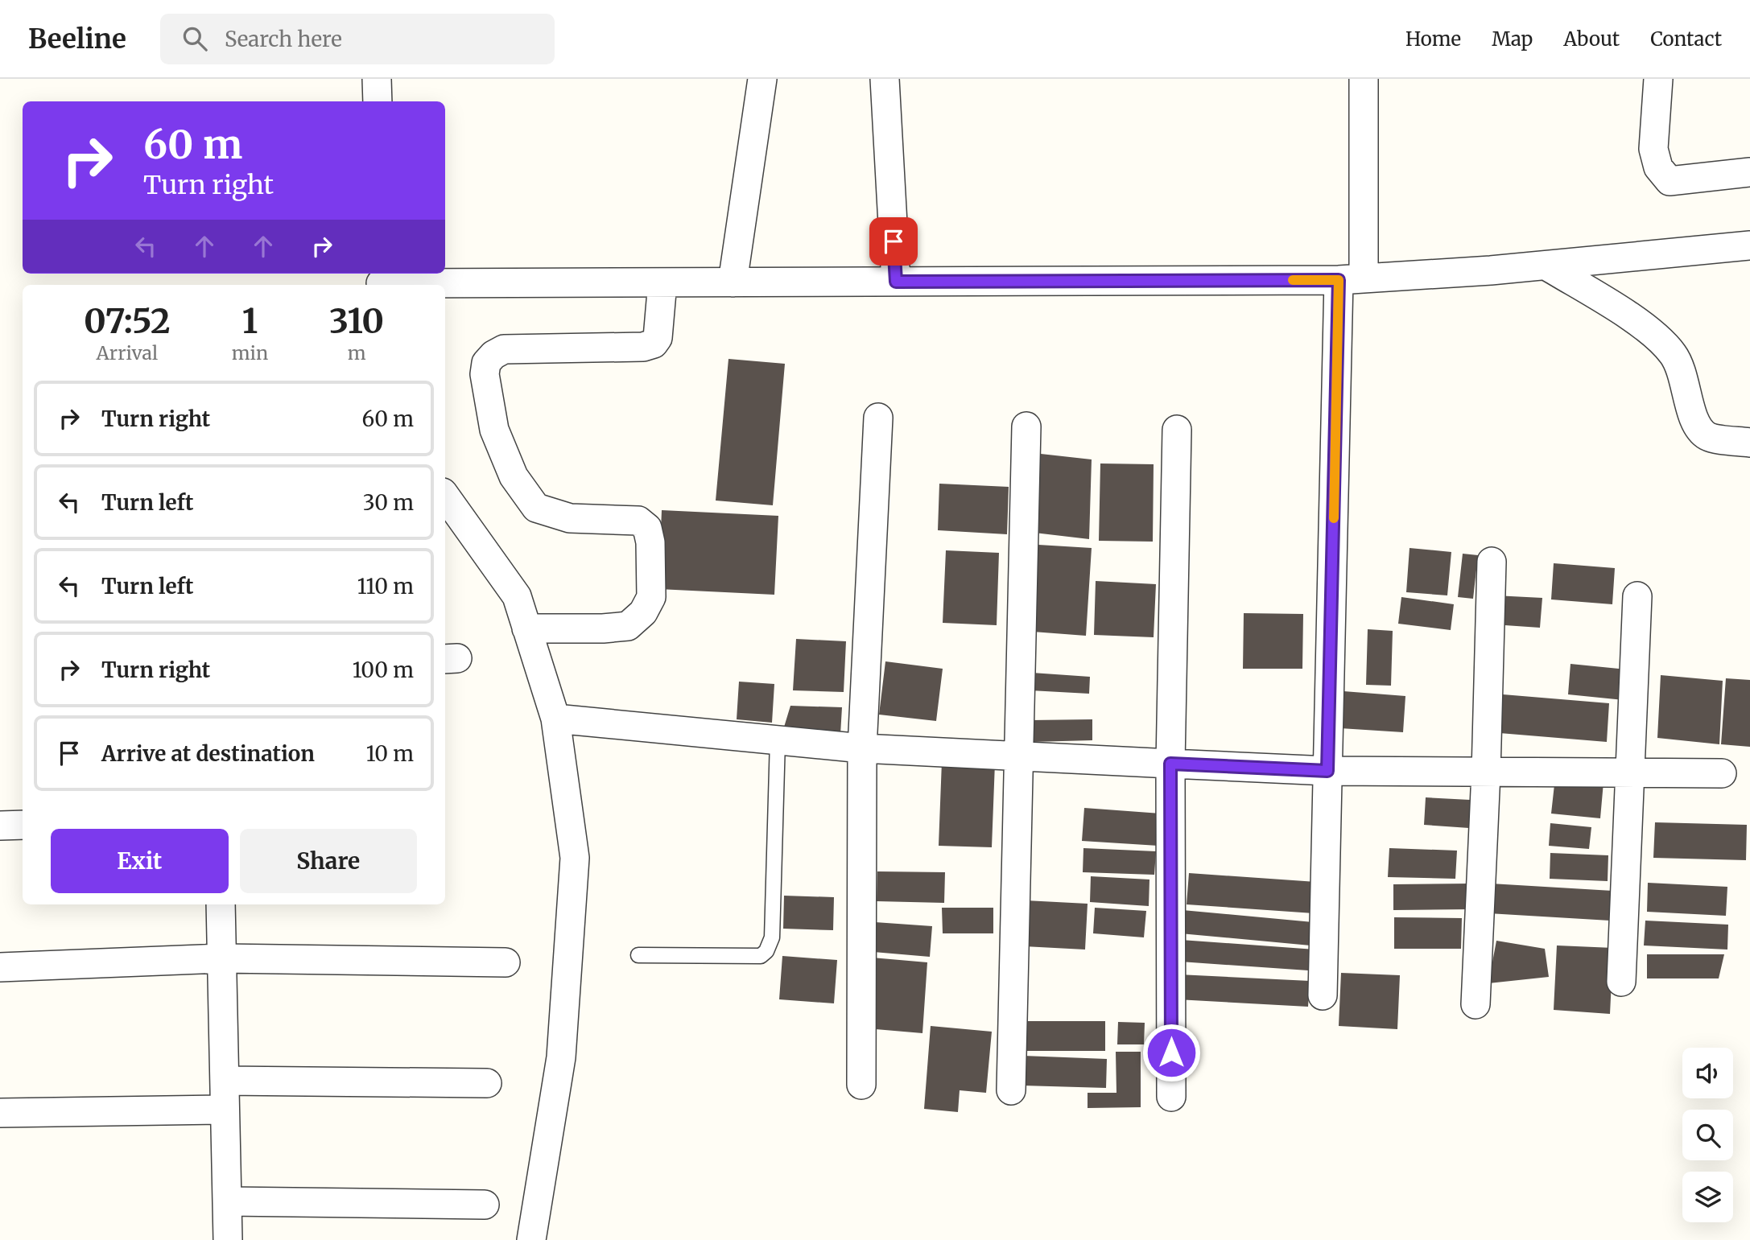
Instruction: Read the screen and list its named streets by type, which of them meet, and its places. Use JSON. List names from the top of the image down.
{
  "page": {
    "header": "Beeline",
    "search": "Search here",
    "nav": [
      "Home",
      "Map",
      "About",
      "Contact"
    ],
    "turn": ["60 m", "Turn right"],
    "eta": [
      "07:52",
      "Arrival",
      "1",
      "min",
      "310",
      "m"
    ],
    "list": [
      {
        "name": "Turn right",
        "value": "60 m"
      },
      {
        "name": "Turn left",
        "value": "30 m"
      },
      {
        "name": "Turn left",
        "value": "110 m"
      },
      {
        "name": "Turn right",
        "value": "100 m"
      },
      {
        "name": "Arrive at destination",
        "value": "10 m"
      }
    ],
    "buttons": ["Exit", "Share"]
  }
}
